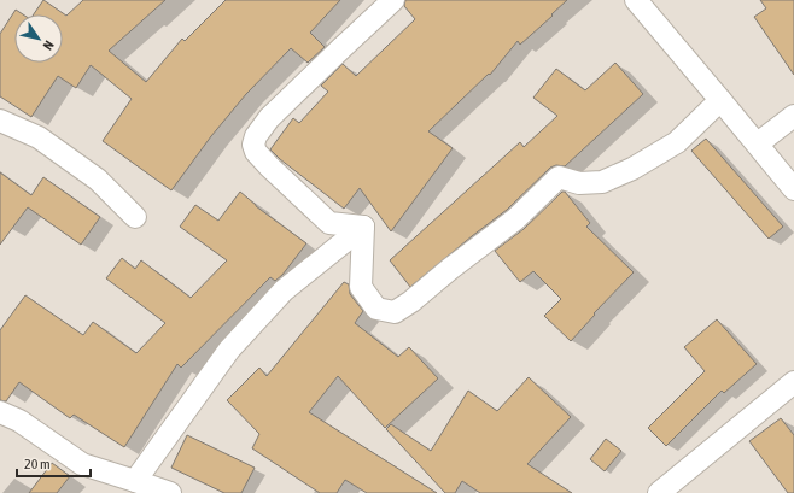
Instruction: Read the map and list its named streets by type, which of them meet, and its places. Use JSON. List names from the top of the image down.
{
  "scale_bar": "20 m",
  "north": "bottom right"
}
